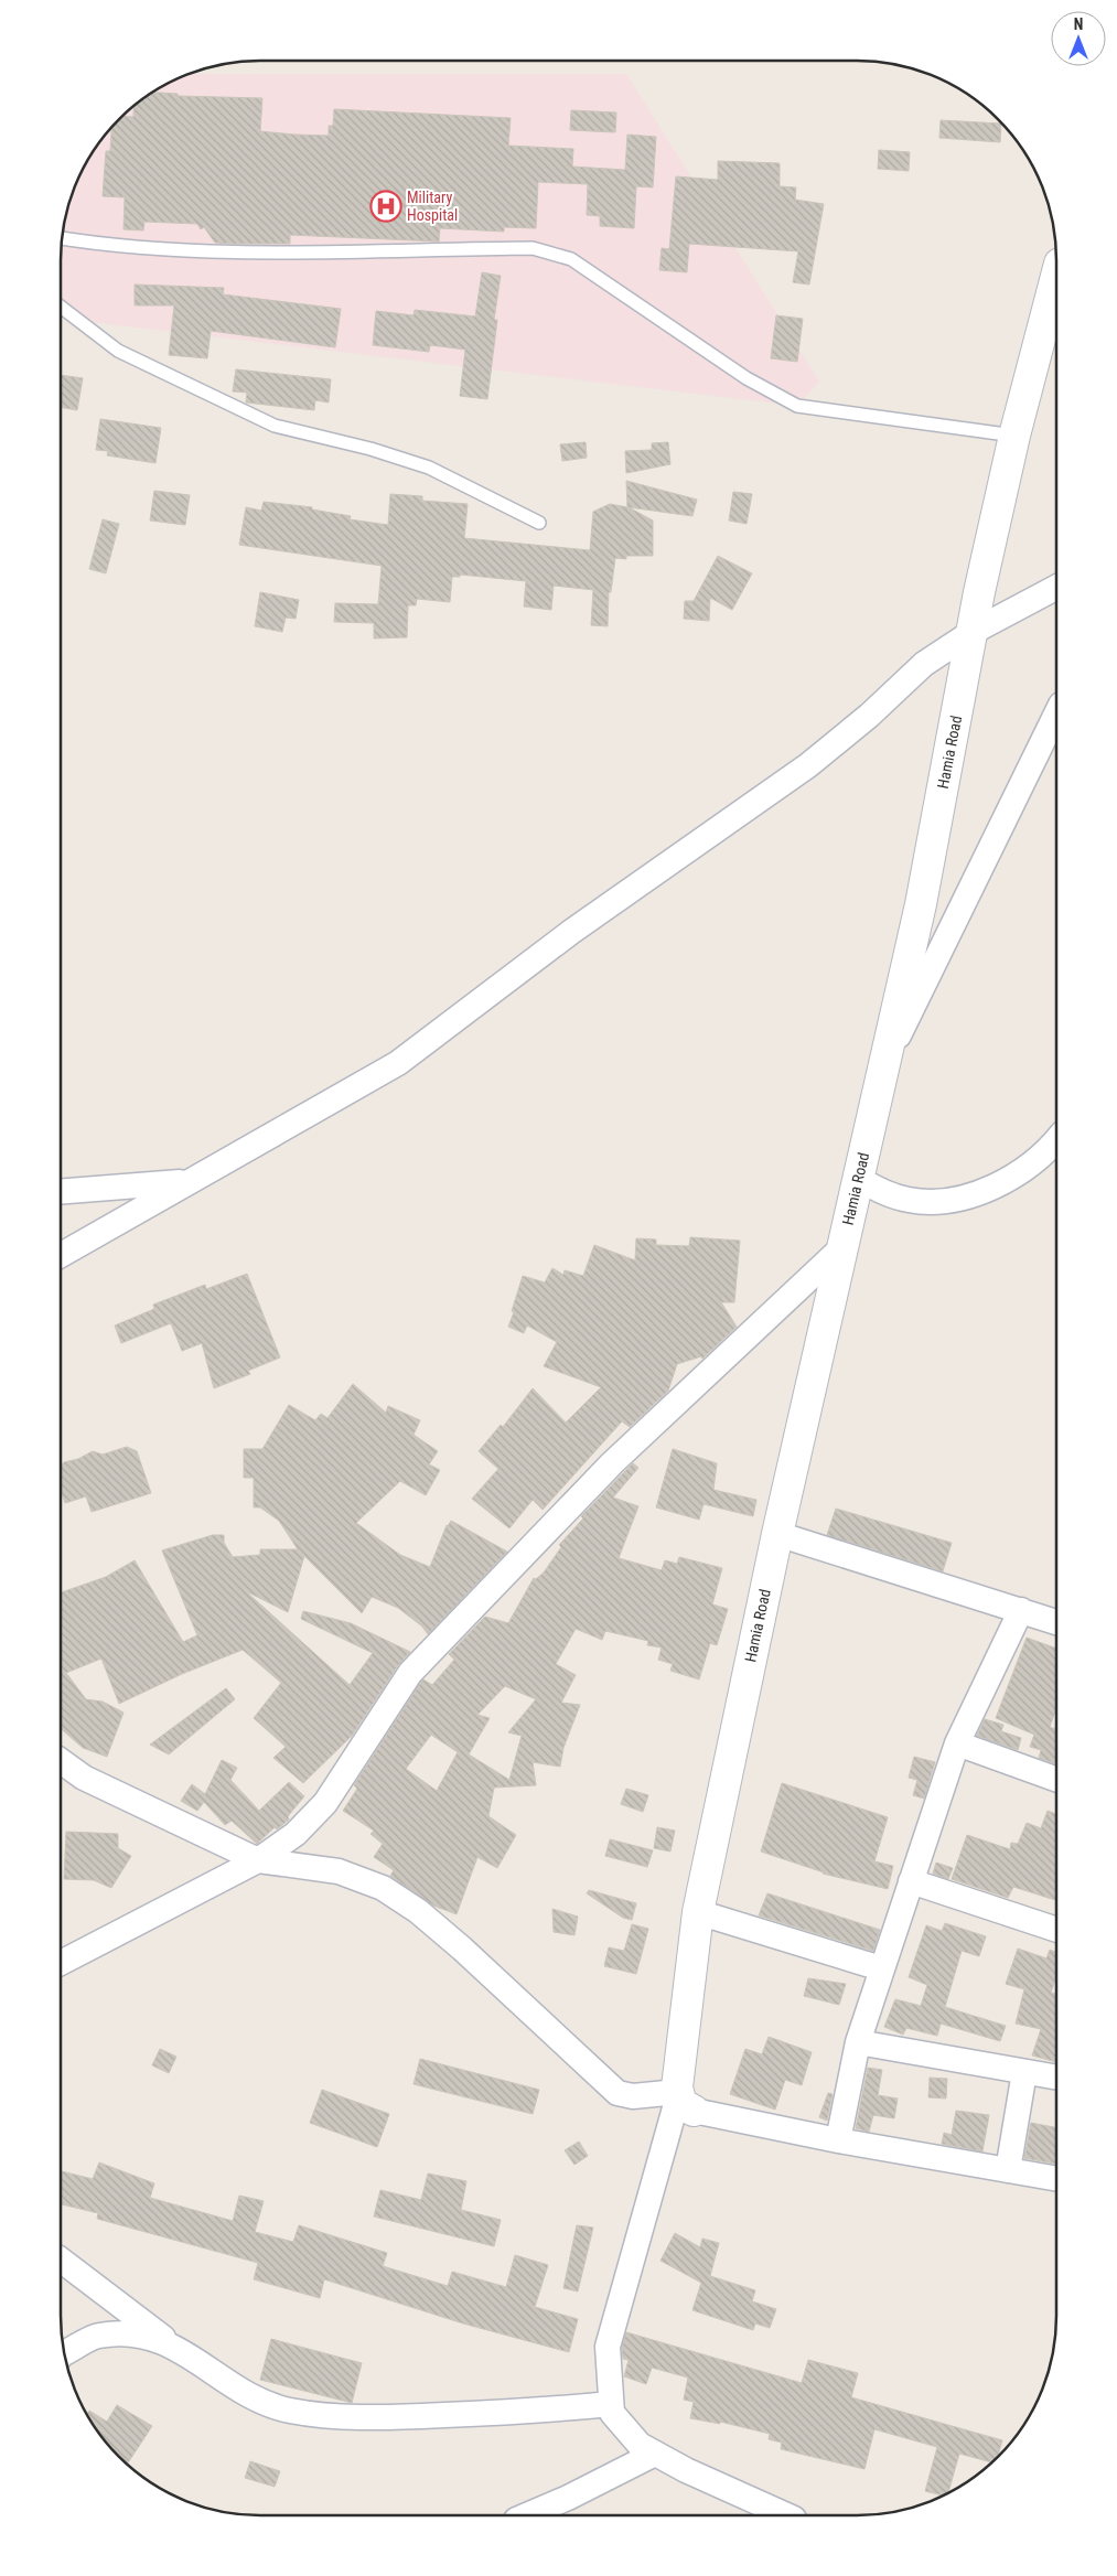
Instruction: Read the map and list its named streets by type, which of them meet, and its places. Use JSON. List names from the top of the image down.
{
  "streets": {
    "street": ["Hamia Road"]
  },
  "places": {
    "hospital": ["Military Hospital"]
  },
  "north": "top"
}
